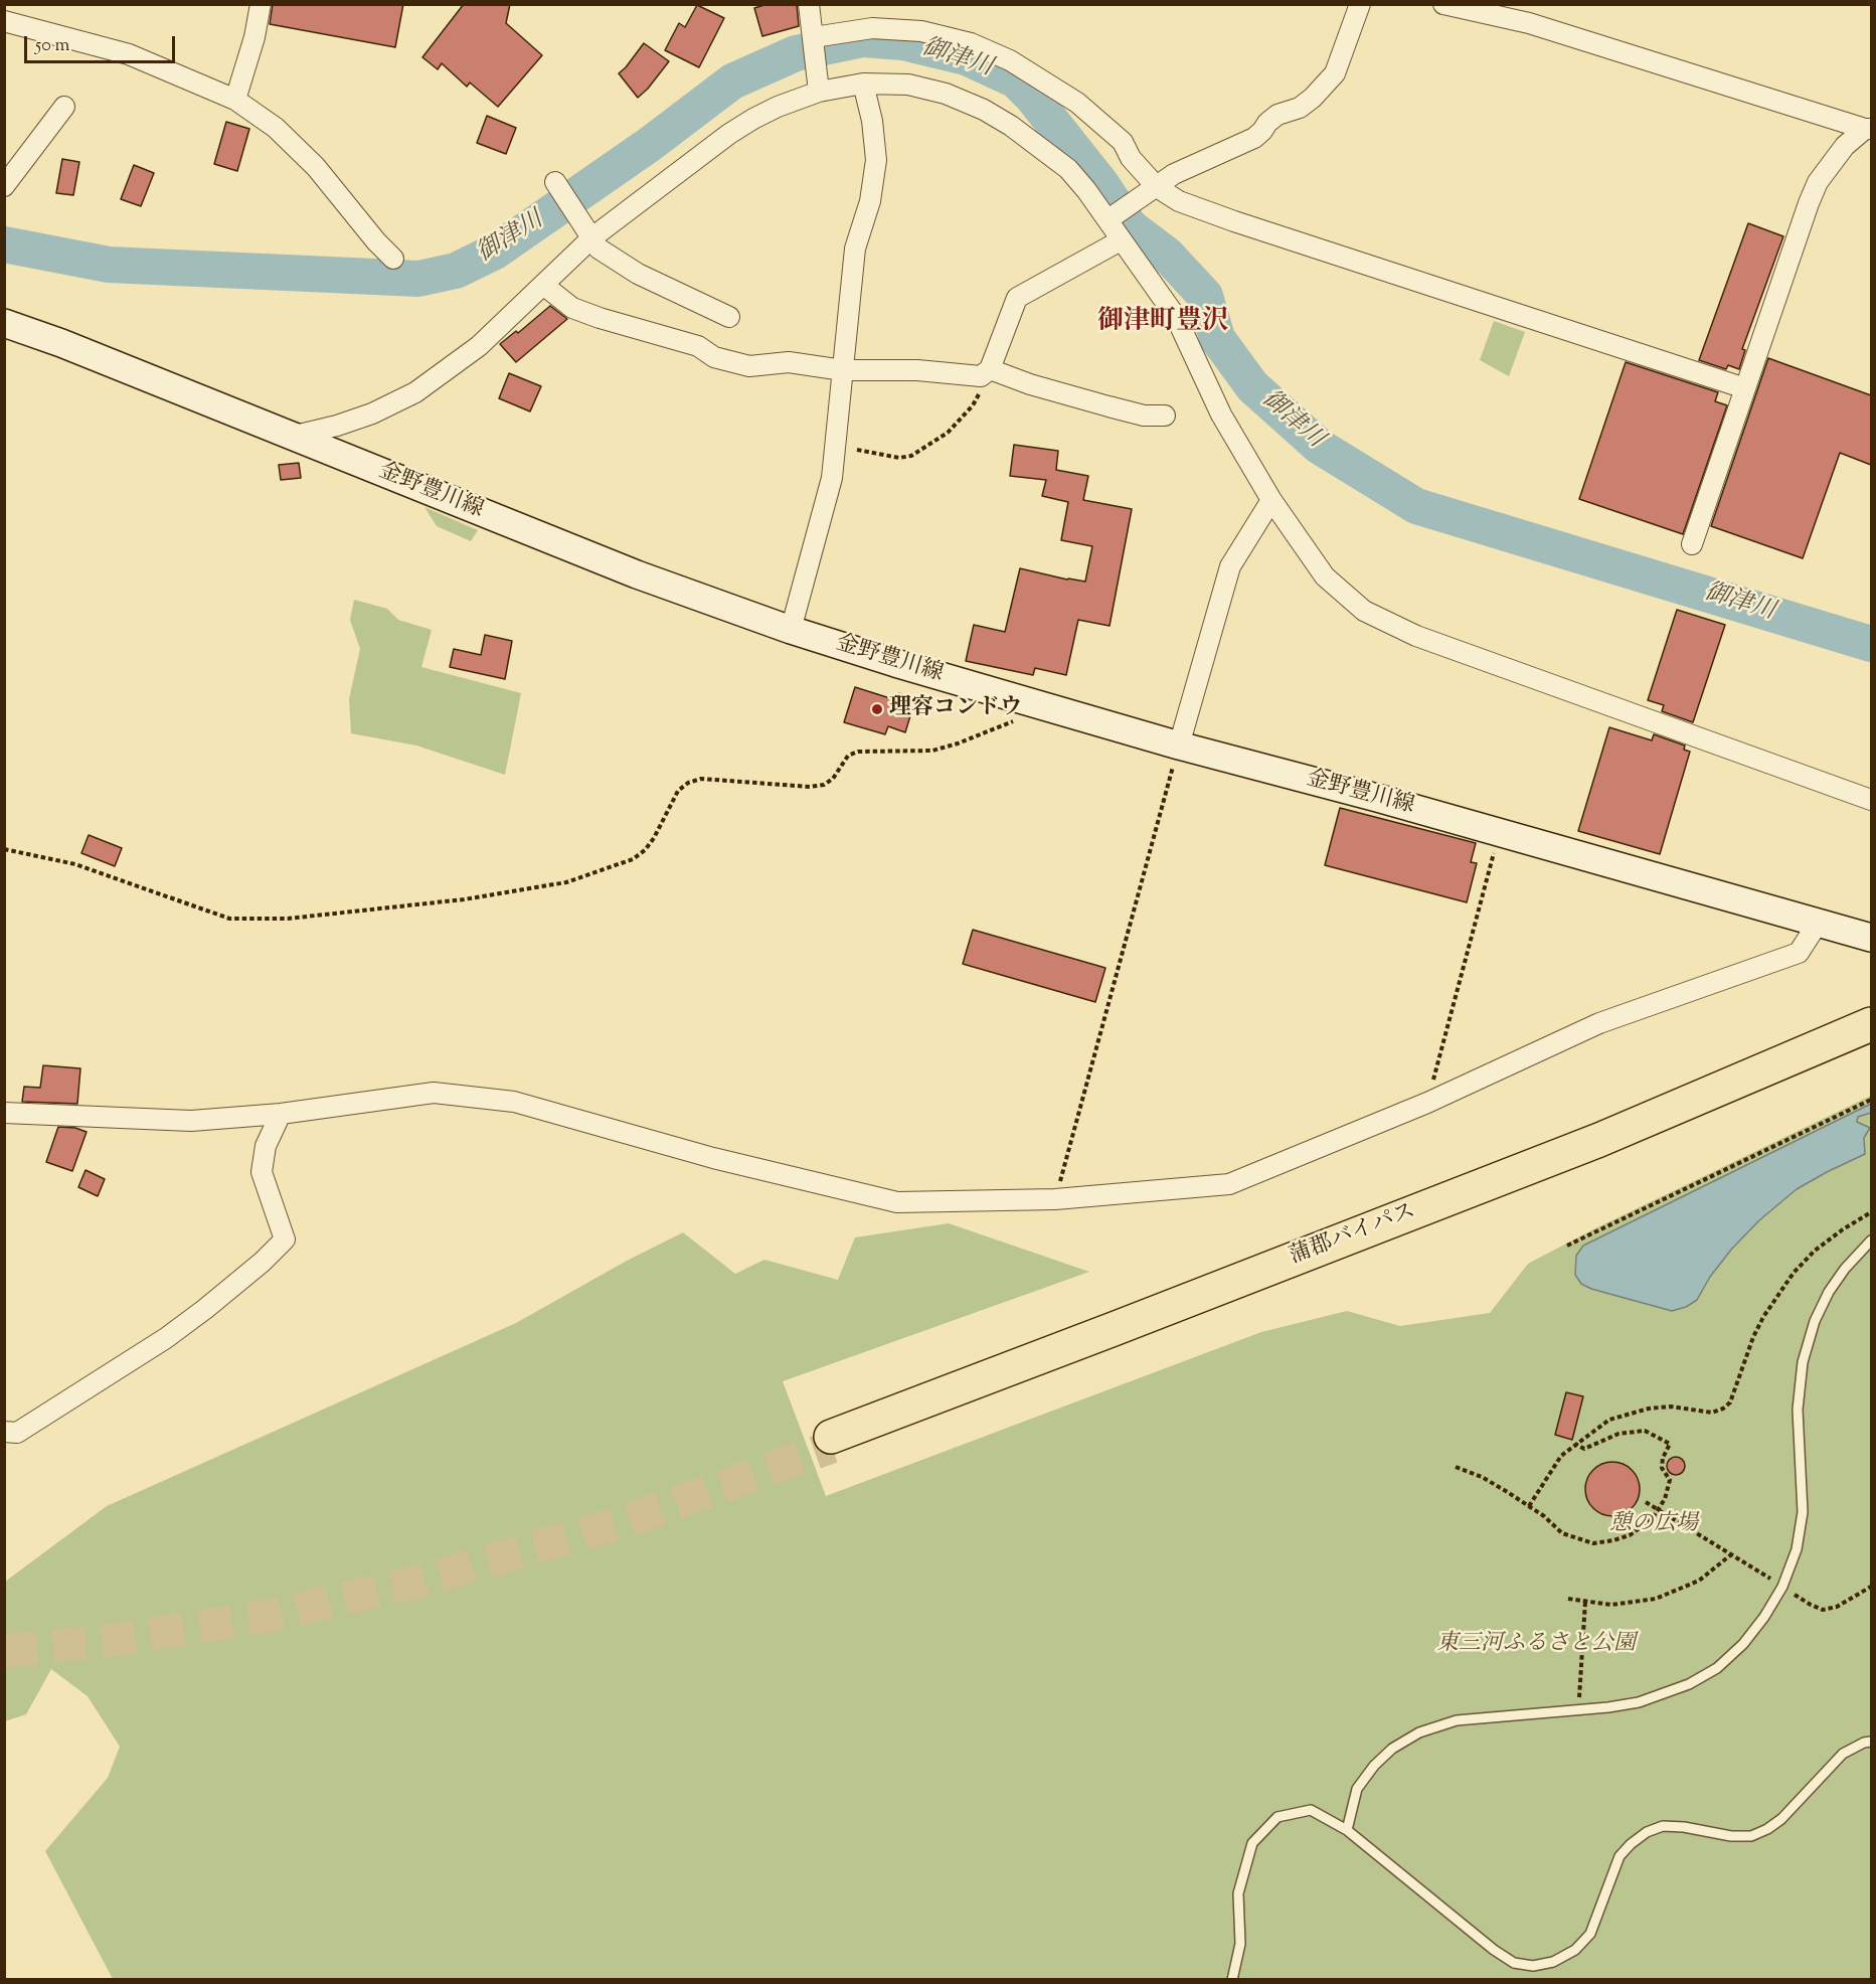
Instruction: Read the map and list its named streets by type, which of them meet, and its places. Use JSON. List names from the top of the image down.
{
  "streets": {
    "highway": ["蒲郡バイパス"],
    "main road": ["金野豊川線"]
  },
  "districts": ["御津町豊沢"],
  "water": ["御津川"],
  "parks": ["憩の広場", "東三河ふるさと公園"],
  "places": ["理容コンドウ"],
  "scale_bar": "50 m"
}
